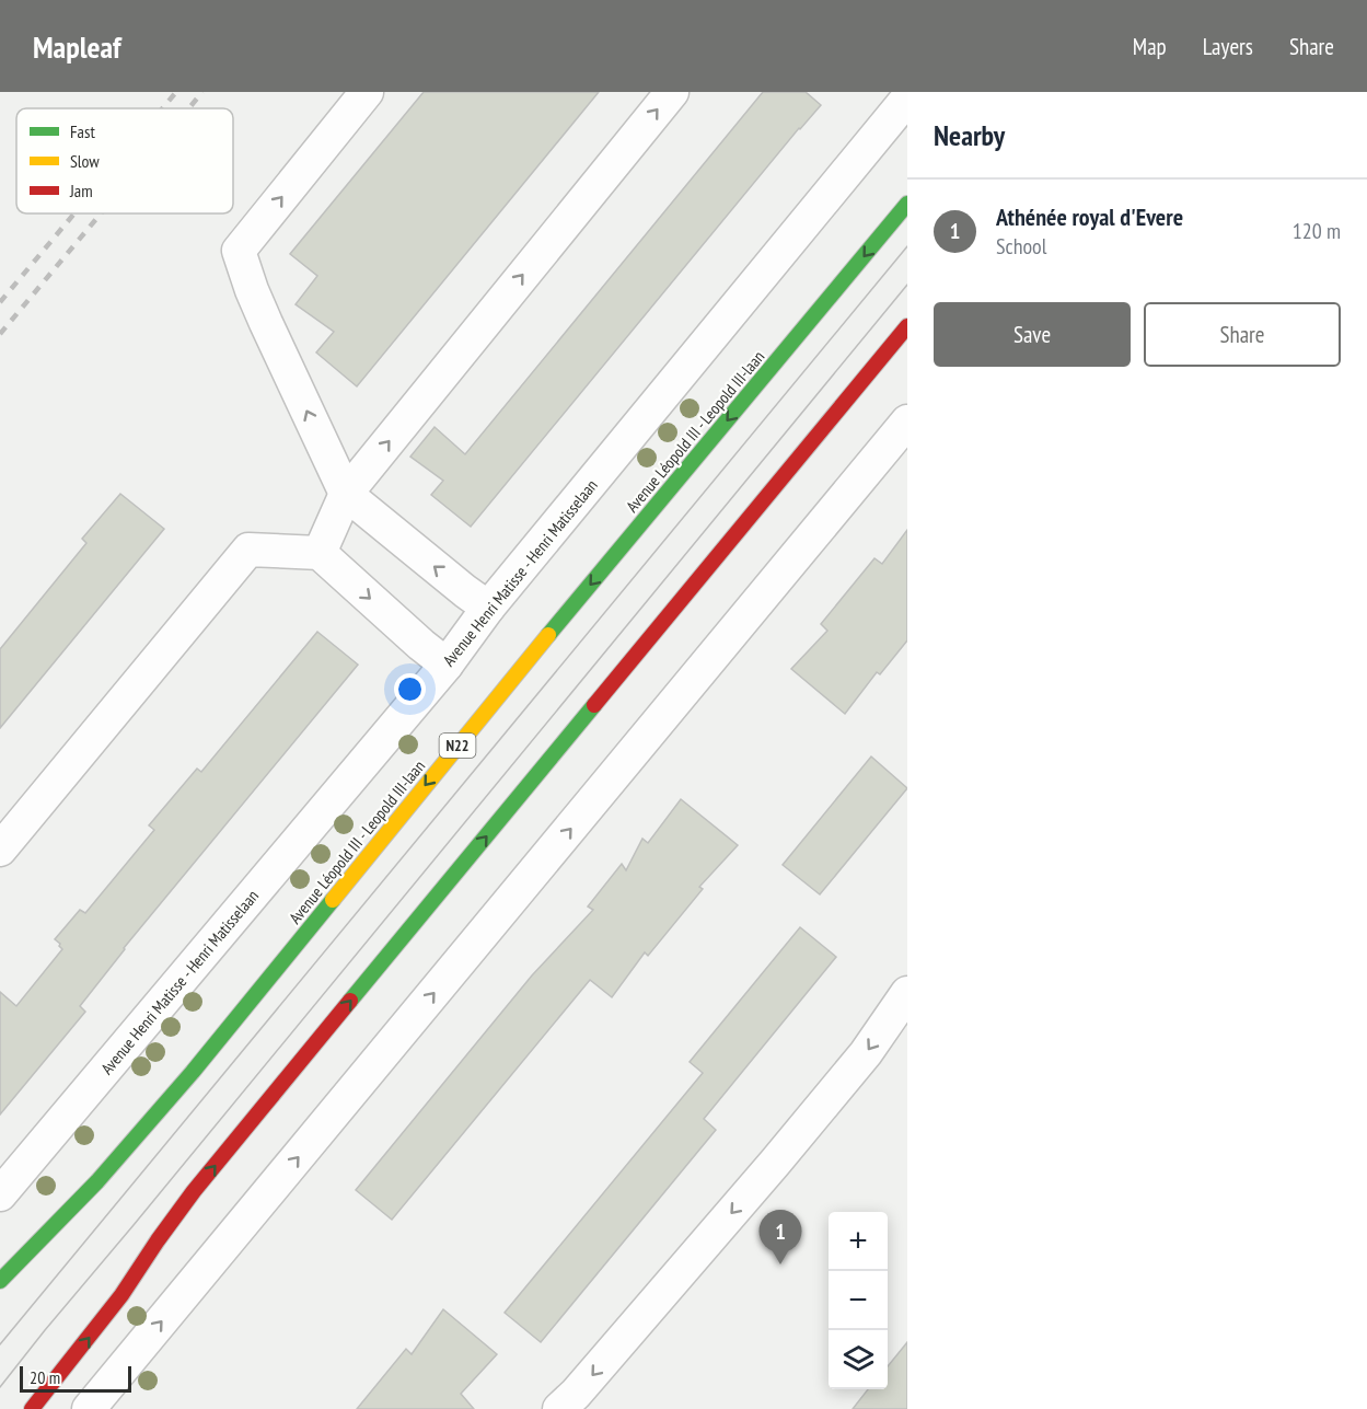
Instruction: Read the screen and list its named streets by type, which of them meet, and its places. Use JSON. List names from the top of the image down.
{
  "streets": {
    "main road": ["Avenue Léopold III - Leopold III-laan", "N22"],
    "street": ["Avenue Henri Matisse - Henri Matisselaan"]
  },
  "legend": ["Fast", "Slow", "Jam"],
  "scale_bar": "20 m",
  "page": {
    "header": "Mapleaf",
    "nav": ["Map", "Layers", "Share"],
    "heading": "Nearby",
    "list": [
      {
        "mark": "1",
        "name": "Athénée royal d'Evere",
        "note": "School",
        "value": "120 m"
      }
    ],
    "buttons": ["Save", "Share"],
    "pins": "1",
    "map_buttons": ["+", "−"],
    "scale": "20 m"
  }
}
